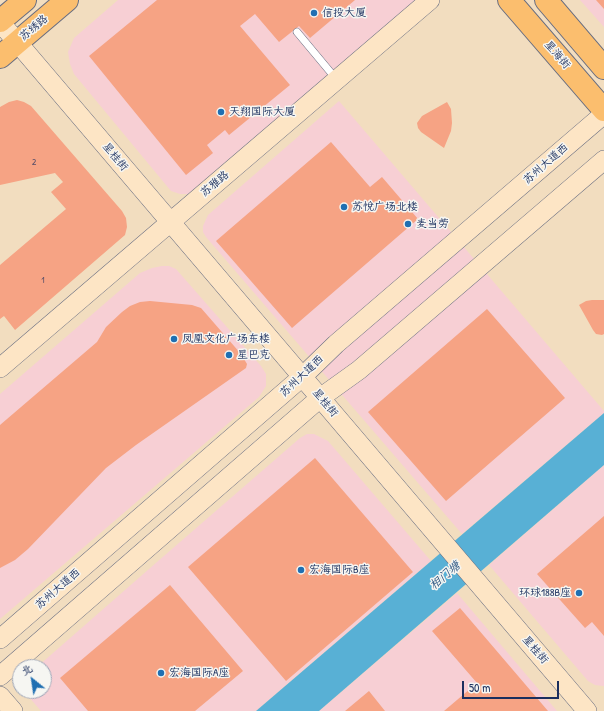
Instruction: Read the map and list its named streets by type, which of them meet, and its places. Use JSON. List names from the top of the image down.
{
  "streets": {
    "main road": [
      "苏绣路",
      "星海街",
      "星桂街",
      "苏州大道西",
      "苏雅路"
    ]
  },
  "crossings": [
    ["苏绣路", "星桂街"],
    ["星桂街", "苏州大道西"],
    ["星桂街", "苏雅路"]
  ],
  "water": ["相门塘"],
  "places": [
    "信投大厦",
    "天翔国际大厦",
    "苏悦广场北楼",
    "麦当劳",
    "凤凰文化广场东楼",
    "星巴克",
    "宏海国际B座",
    "环球188B座",
    "宏海国际A座"
  ],
  "house_numbers": ["2", "1"],
  "scale_bar": "50 m",
  "north": "top left"
}
